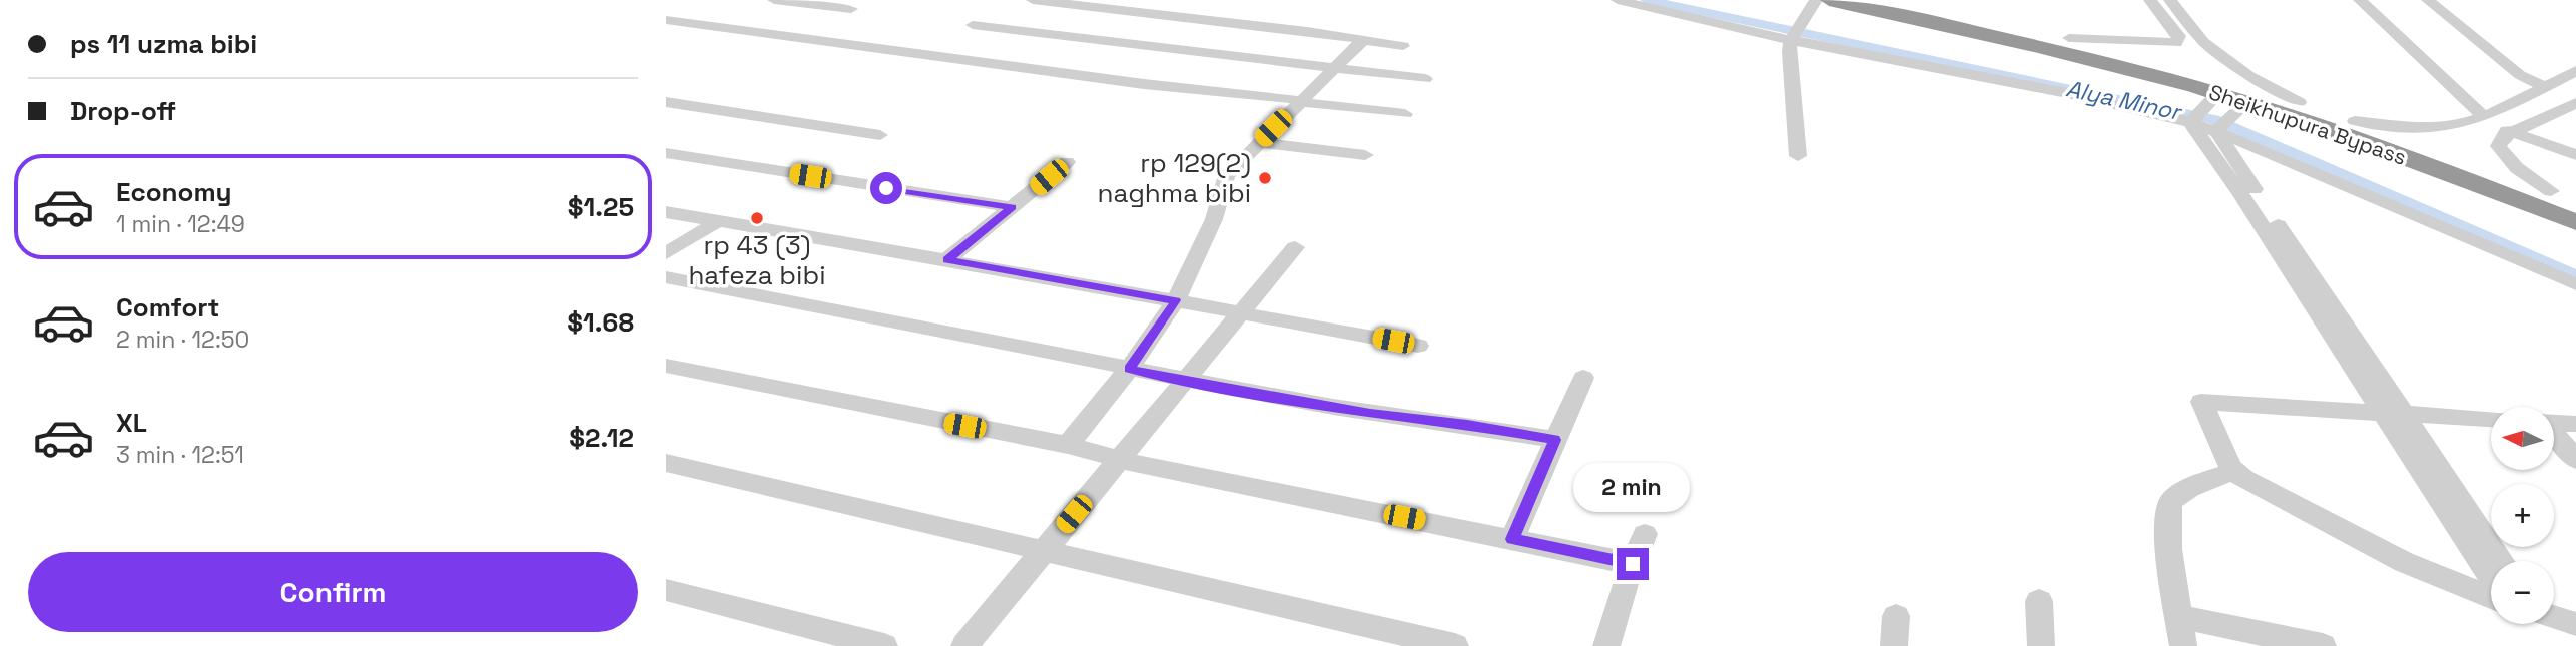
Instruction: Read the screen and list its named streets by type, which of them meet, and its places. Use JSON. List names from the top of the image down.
{
  "streets": {
    "highway": ["Sheikhupura Bypass"]
  },
  "water": ["Alya Minor"],
  "places": ["rp 129(2) naghma bibi", "rp 43 (3) hafeza bibi"],
  "north": "left",
  "page": {
    "banner": ["ps 11 uzma bibi", "Drop-off"],
    "list": [
      {
        "name": "Economy",
        "note": "1 min · 12:49",
        "value": "$1.25"
      },
      {
        "name": "Comfort",
        "note": "2 min · 12:50",
        "value": "$1.68"
      },
      {
        "name": "XL",
        "note": "3 min · 12:51",
        "value": "$2.12"
      }
    ],
    "map_buttons": ["+", "−"],
    "bubble": "2 min",
    "buttons": "Confirm"
  }
}
